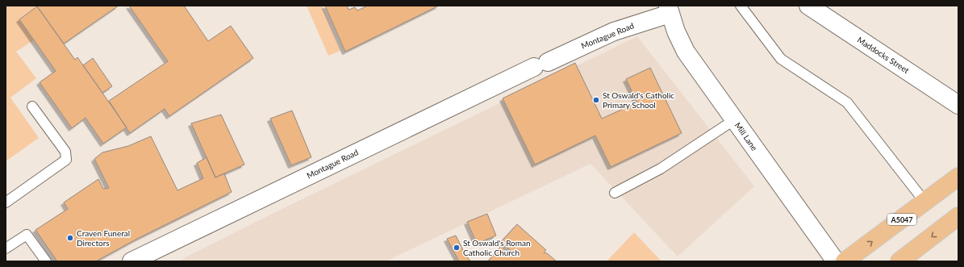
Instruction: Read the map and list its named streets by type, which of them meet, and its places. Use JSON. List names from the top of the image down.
{
  "streets": {
    "main road": ["A5047"],
    "street": ["Montague Road", "Maddocks Street", "Mill Lane"]
  },
  "crossings": [
    ["Montague Road", "Mill Lane"]
  ],
  "places": ["St Oswald's Catholic Primary School", "Craven Funeral Directors", "St Oswald's Roman Catholic Church"]
}
